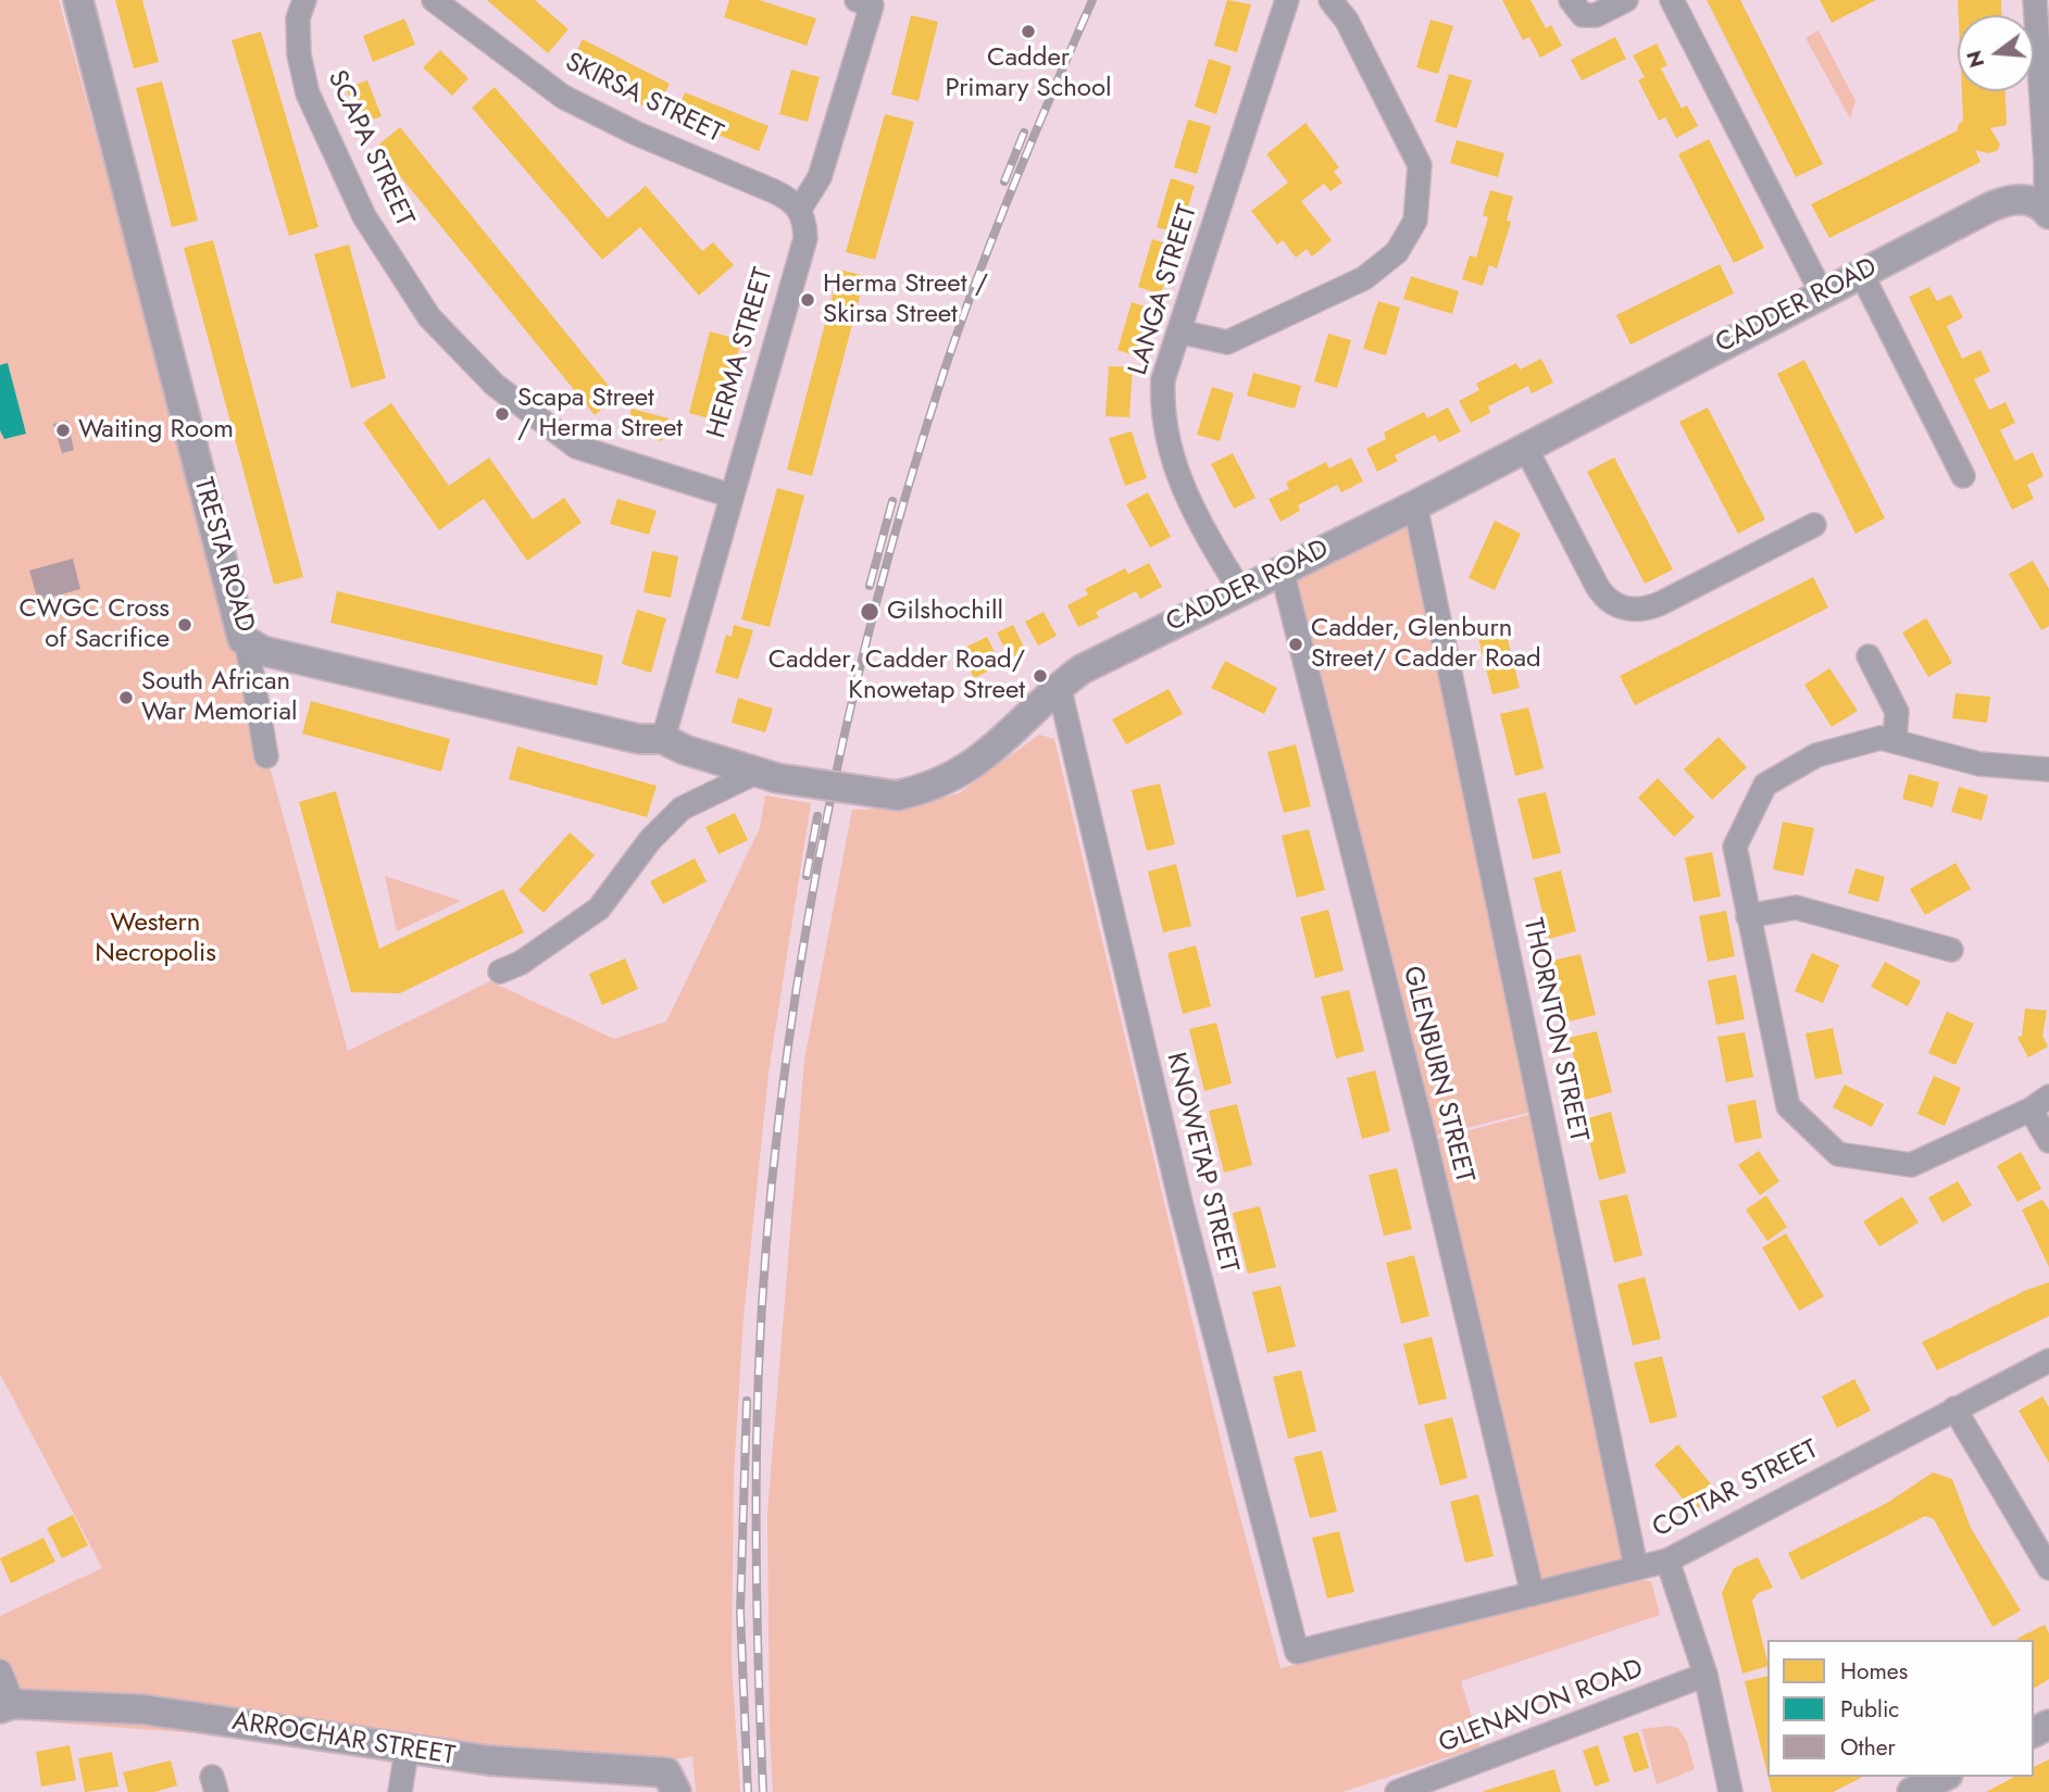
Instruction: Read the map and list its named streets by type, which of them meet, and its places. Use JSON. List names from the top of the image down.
{
  "streets": {
    "street": [
      "SKIRSA STREET",
      "SCAPA STREET",
      "LANGA STREET",
      "CADDER ROAD",
      "HERMA STREET",
      "TRESTA ROAD",
      "THORNTON STREET",
      "GLENBURN STREET",
      "KNOWETAP STREET",
      "COTTAR STREET",
      "GLENAVON ROAD",
      "ARROCHAR STREET"
    ]
  },
  "crossings": [
    ["SKIRSA STREET", "HERMA STREET"],
    ["SCAPA STREET", "HERMA STREET"],
    ["LANGA STREET", "CADDER ROAD"],
    ["CADDER ROAD", "TRESTA ROAD"],
    ["CADDER ROAD", "THORNTON STREET"],
    ["CADDER ROAD", "GLENBURN STREET"],
    ["CADDER ROAD", "KNOWETAP STREET"],
    ["HERMA STREET", "TRESTA ROAD"],
    ["THORNTON STREET", "COTTAR STREET"],
    ["GLENBURN STREET", "COTTAR STREET"],
    ["KNOWETAP STREET", "COTTAR STREET"]
  ],
  "parks": ["Western Necropolis"],
  "places": [
    "Cadder Primary School",
    "Herma Street / Skirsa Street",
    "Scapa Street / Herma Street",
    "Waiting Room",
    "Gilshochill",
    "CWGC Cross of Sacrifice",
    "Cadder, Glenburn Street/ Cadder Road",
    "Cadder, Cadder Road/ Knowetap Street",
    "South African War Memorial"
  ],
  "legend": ["Homes", "Public", "Other"],
  "north": "left"
}
